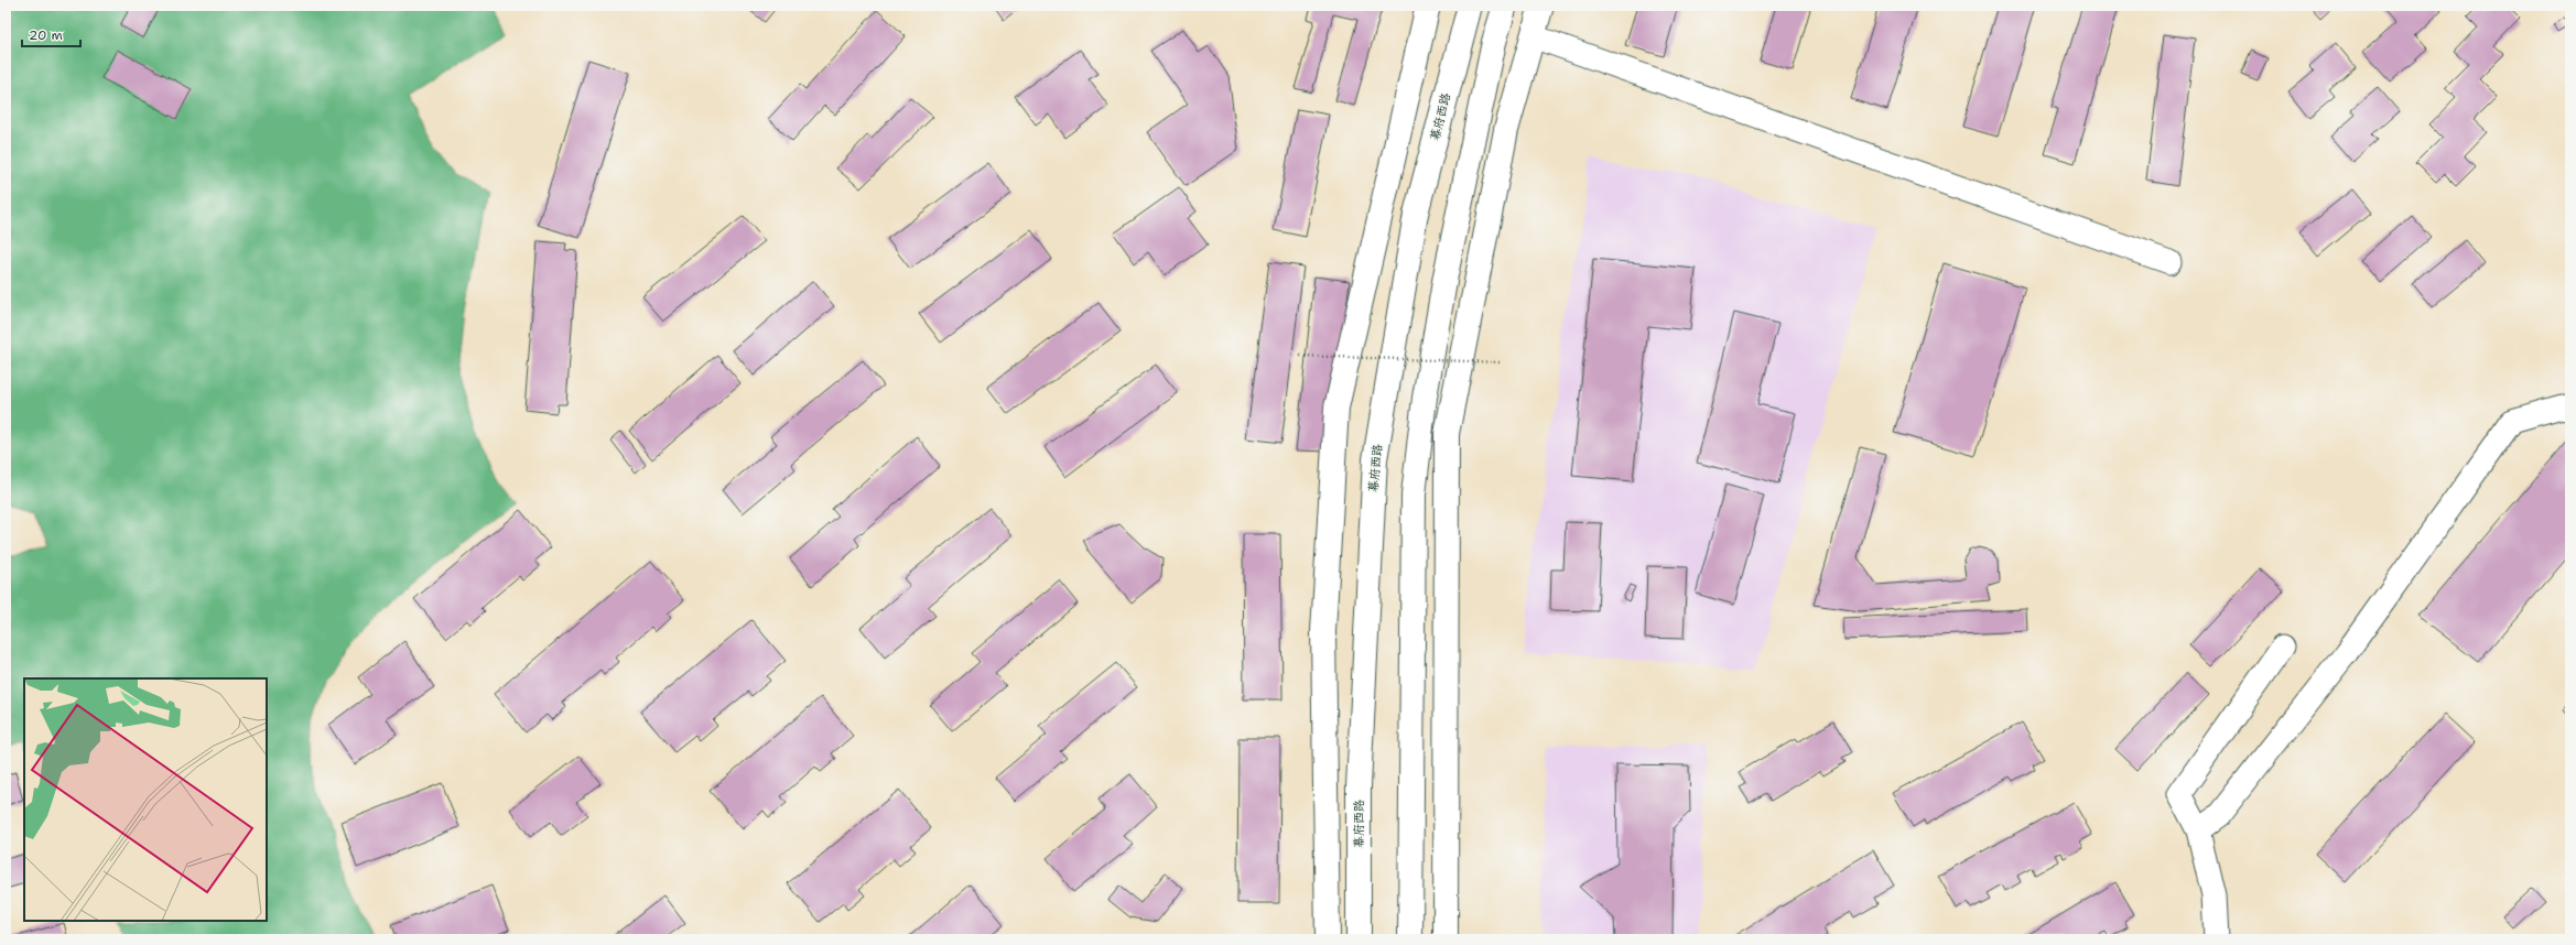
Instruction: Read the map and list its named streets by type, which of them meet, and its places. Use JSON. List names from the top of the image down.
{
  "streets": {
    "main road": ["幕府西路"]
  },
  "scale_bar": "20 m"
}
